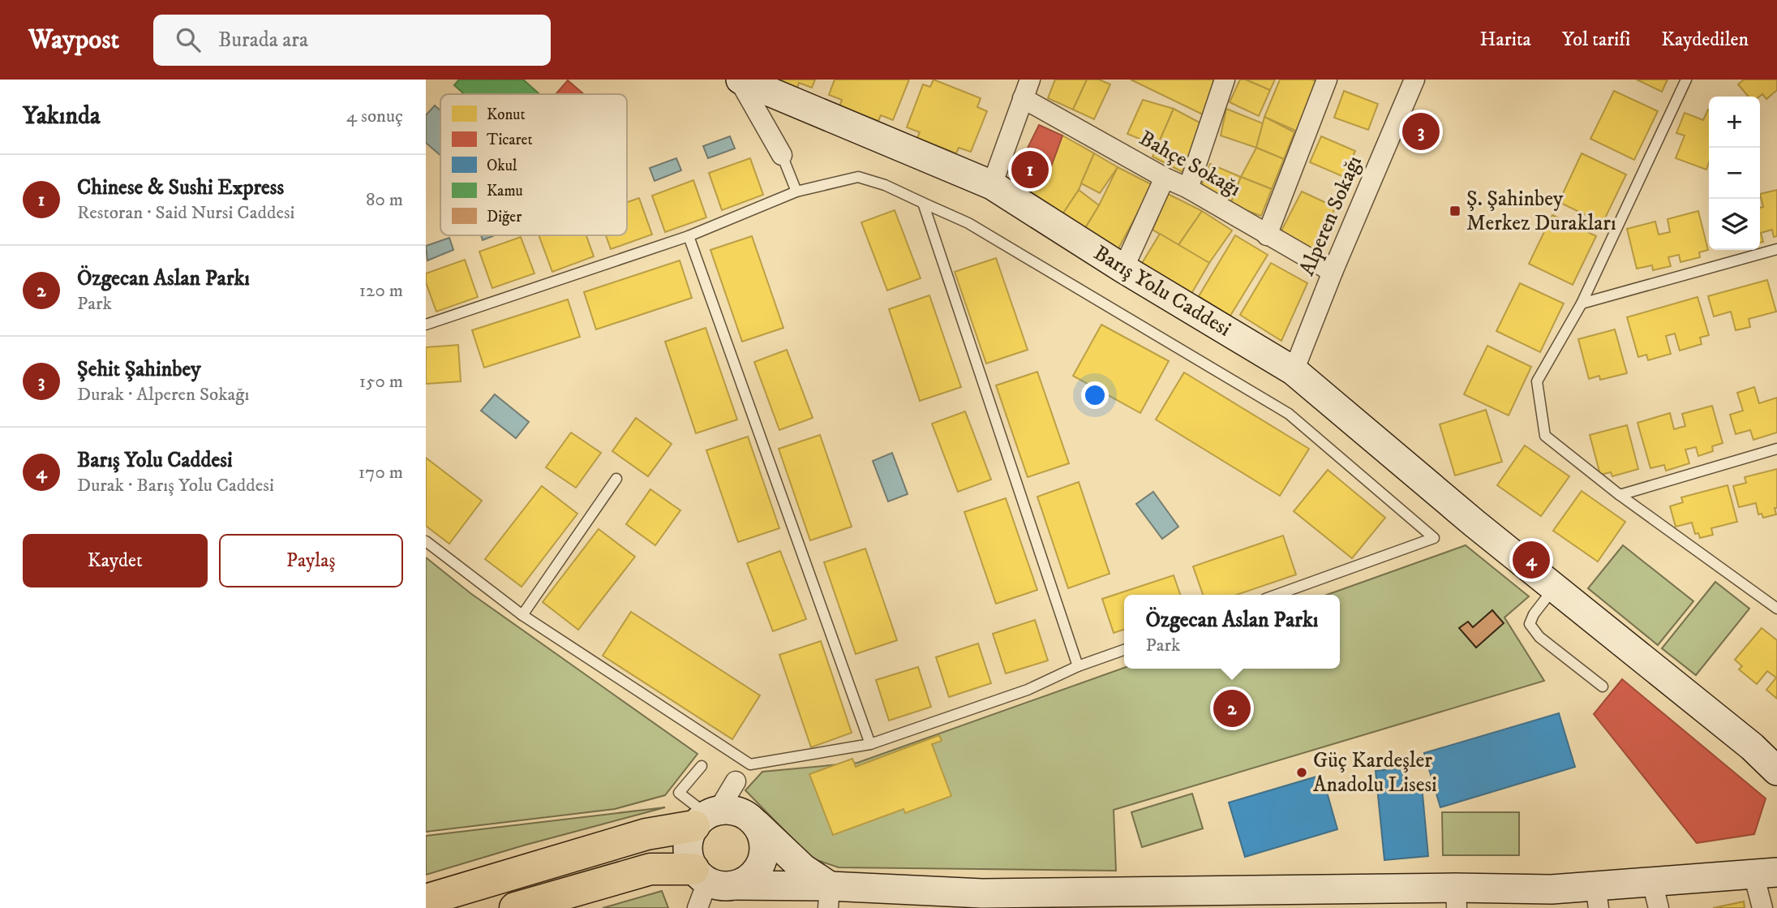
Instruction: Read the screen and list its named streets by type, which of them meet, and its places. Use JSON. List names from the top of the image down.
{
  "streets": {
    "main road": ["Barış Yolu Caddesi"],
    "street": ["Bahçe Sokağı", "Alperen Sokağı"]
  },
  "crossings": [
    ["Bahçe Sokağı", "Alperen Sokağı"],
    ["Alperen Sokağı", "Barış Yolu Caddesi"]
  ],
  "places": {
    "transit": ["Ş. Şahinbey Merkez Durakları"],
    "other": ["Güç Kardeşler Anadolu Lisesi"]
  },
  "legend": [
    "Konut",
    "Ticaret",
    "Okul",
    "Kamu",
    "Diğer"
  ],
  "page": {
    "header": "Waypost",
    "search": "Burada ara",
    "nav": ["Harita", "Yol tarifi", "Kaydedilen"],
    "heading": ["Yakında", "4 sonuç"],
    "map_buttons": ["+", "−"],
    "pins": [
      "3",
      "1",
      "4",
      "2"
    ],
    "list": [
      {
        "mark": "1",
        "name": "Chinese & Sushi Express",
        "note": "Restoran · Said Nursi Caddesi",
        "value": "80 m"
      },
      {
        "mark": "2",
        "name": "Özgecan Aslan Parkı",
        "note": "Park",
        "value": "120 m"
      },
      {
        "mark": "3",
        "name": "Şehit Şahinbey",
        "note": "Durak · Alperen Sokağı",
        "value": "150 m"
      },
      {
        "mark": "4",
        "name": "Barış Yolu Caddesi",
        "note": "Durak · Barış Yolu Caddesi",
        "value": "170 m"
      }
    ],
    "buttons": ["Kaydet", "Paylaş"],
    "popup": ["Özgecan Aslan Parkı", "Park"]
  }
}
